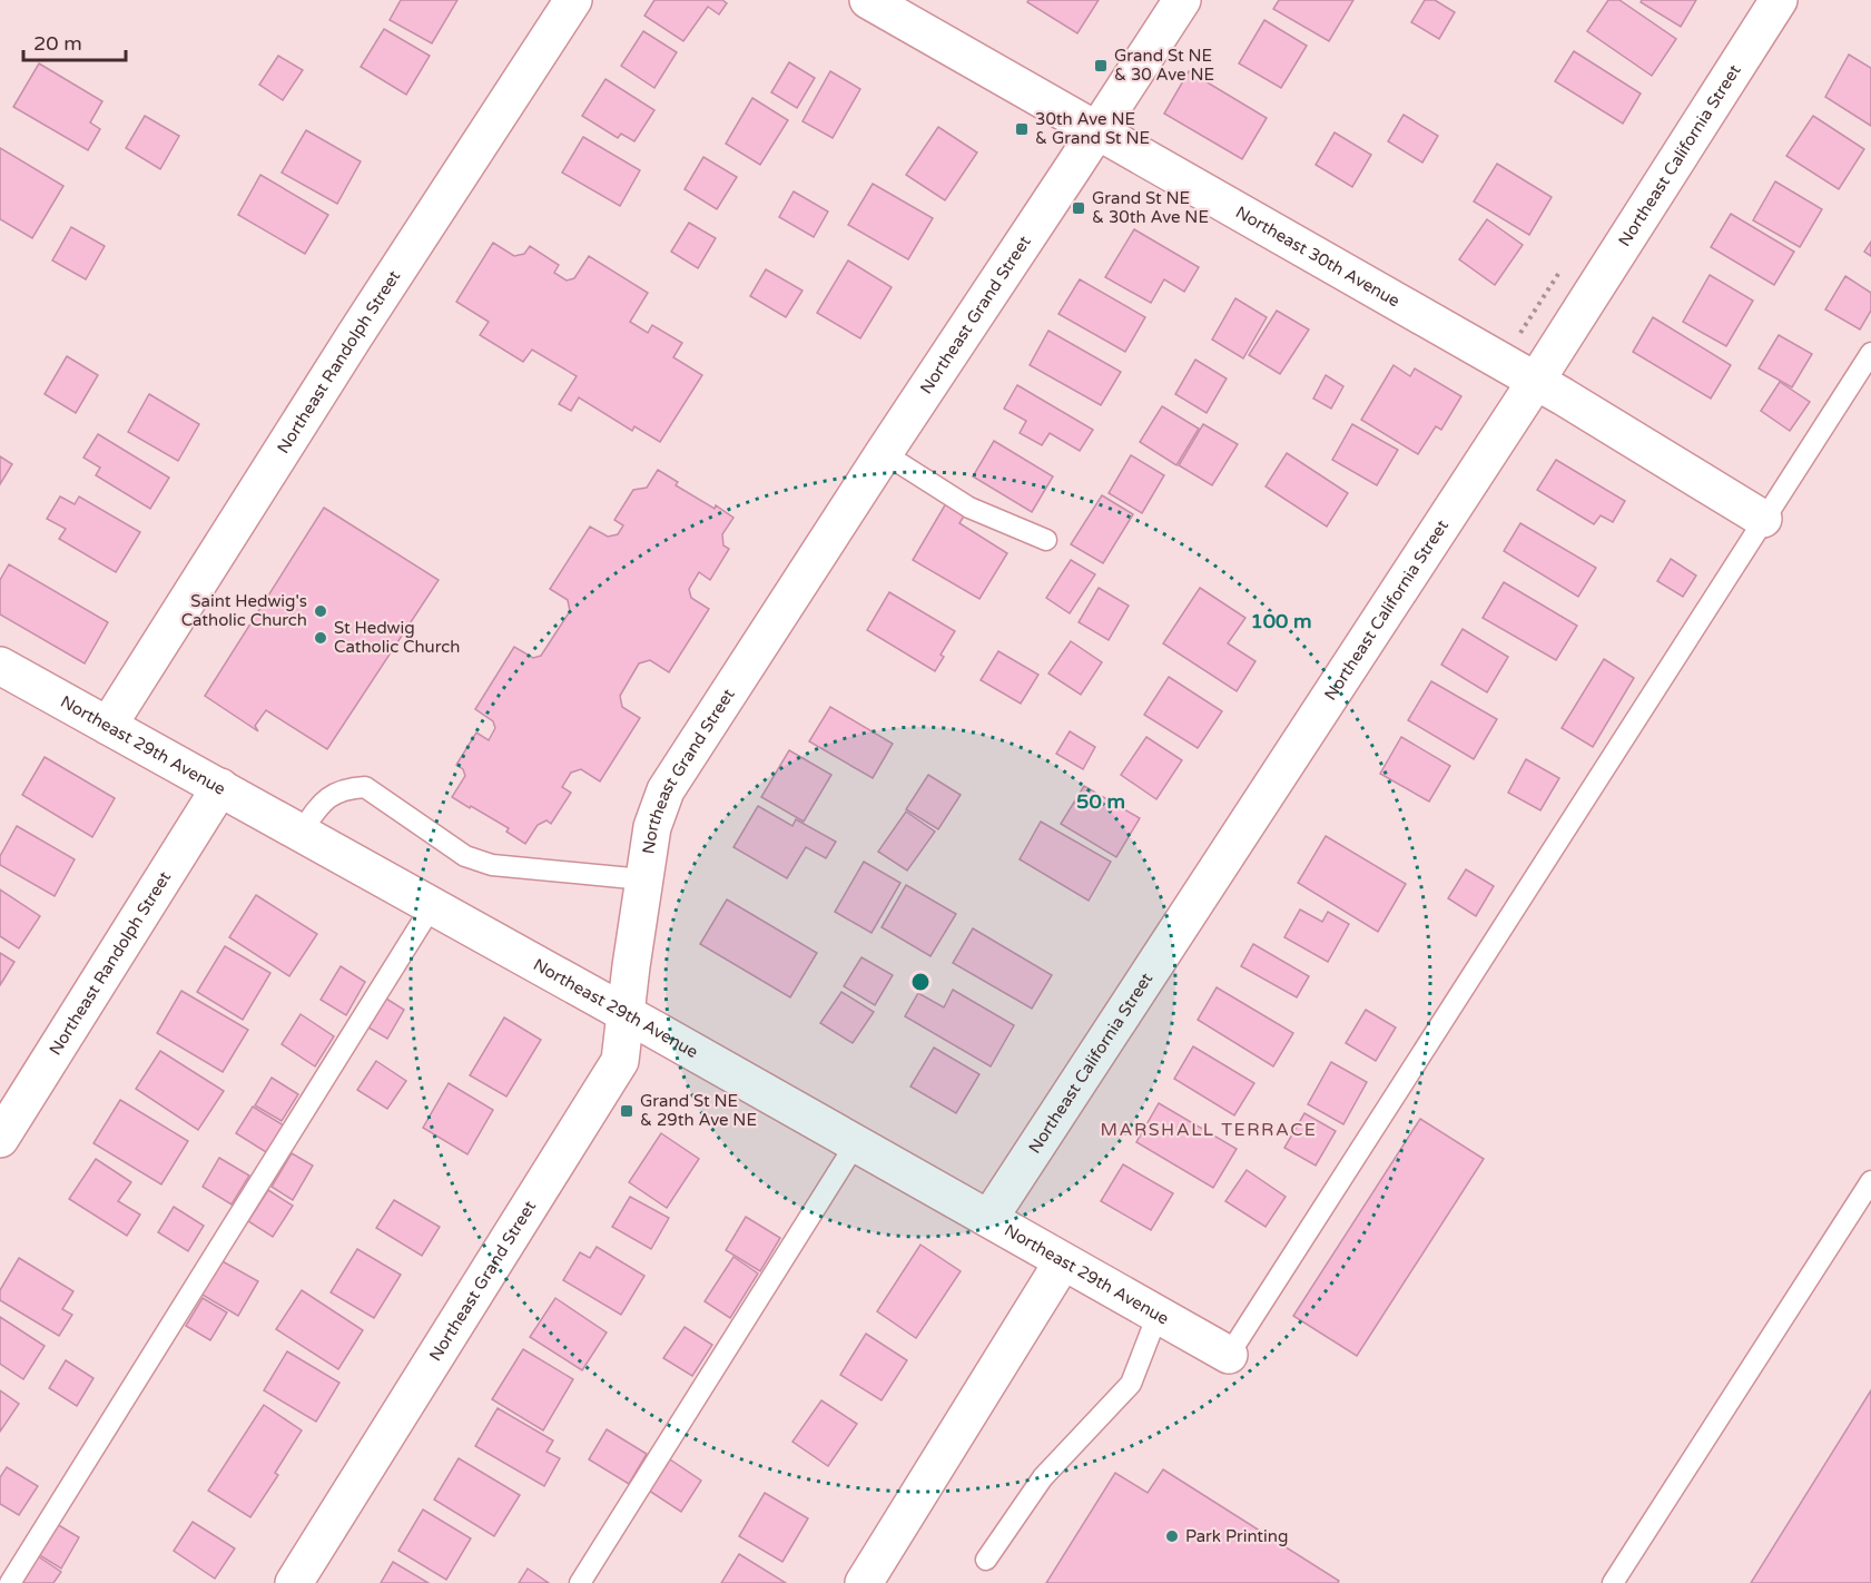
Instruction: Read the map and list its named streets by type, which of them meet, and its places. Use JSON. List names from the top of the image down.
{
  "streets": {
    "street": [
      "Northeast California Street",
      "Northeast 30th Avenue",
      "Northeast Grand Street",
      "Northeast Randolph Street",
      "Northeast 29th Avenue"
    ]
  },
  "crossings": [
    ["Northeast California Street", "Northeast 30th Avenue"],
    ["Northeast California Street", "Northeast 29th Avenue"],
    ["Northeast 30th Avenue", "Northeast Grand Street"],
    ["Northeast Grand Street", "Northeast 29th Avenue"],
    ["Northeast Randolph Street", "Northeast 29th Avenue"]
  ],
  "districts": ["MARSHALL TERRACE"],
  "places": {
    "transit": [
      "Grand St NE & 30 Ave NE",
      "30th Ave NE & Grand St NE",
      "Grand St NE & 30th Ave NE",
      "Grand St NE & 29th Ave NE"
    ],
    "other": ["Saint Hedwig's Catholic Church", "St Hedwig Catholic Church", "Park Printing"]
  },
  "scale_bar": "20 m",
  "rings": ["100 m", "50 m"]
}
